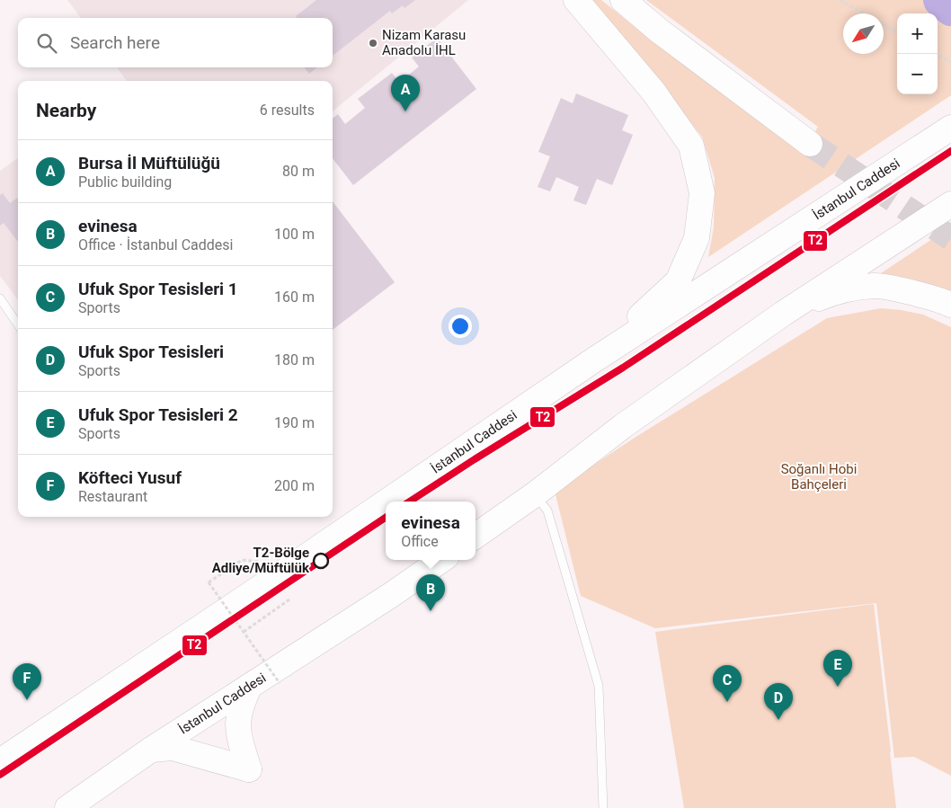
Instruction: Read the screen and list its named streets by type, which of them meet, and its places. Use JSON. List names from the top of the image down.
{
  "streets": {
    "main road": ["İstanbul Caddesi"]
  },
  "parks": ["Soğanlı Hobi Bahçeleri"],
  "places": ["Nizam Karasu Anadolu İHL", "T2-Bölge Adliye/Müftülük"],
  "lines": ["transit line T2"],
  "north": "bottom left",
  "page": {
    "map_buttons": ["+", "−"],
    "search": "Search here",
    "pins": [
      "A",
      "B",
      "E",
      "F",
      "C",
      "D"
    ],
    "heading": ["Nearby", "6 results"],
    "list": [
      {
        "mark": "A",
        "name": "Bursa İl Müftülüğü",
        "note": "Public building",
        "value": "80 m"
      },
      {
        "mark": "B",
        "name": "evinesa",
        "note": "Office · İstanbul Caddesi",
        "value": "100 m"
      },
      {
        "mark": "C",
        "name": "Ufuk Spor Tesisleri 1",
        "note": "Sports",
        "value": "160 m"
      },
      {
        "mark": "D",
        "name": "Ufuk Spor Tesisleri",
        "note": "Sports",
        "value": "180 m"
      },
      {
        "mark": "E",
        "name": "Ufuk Spor Tesisleri 2",
        "note": "Sports",
        "value": "190 m"
      },
      {
        "mark": "F",
        "name": "Köfteci Yusuf",
        "note": "Restaurant",
        "value": "200 m"
      }
    ],
    "popup": ["evinesa", "Office"]
  }
}
